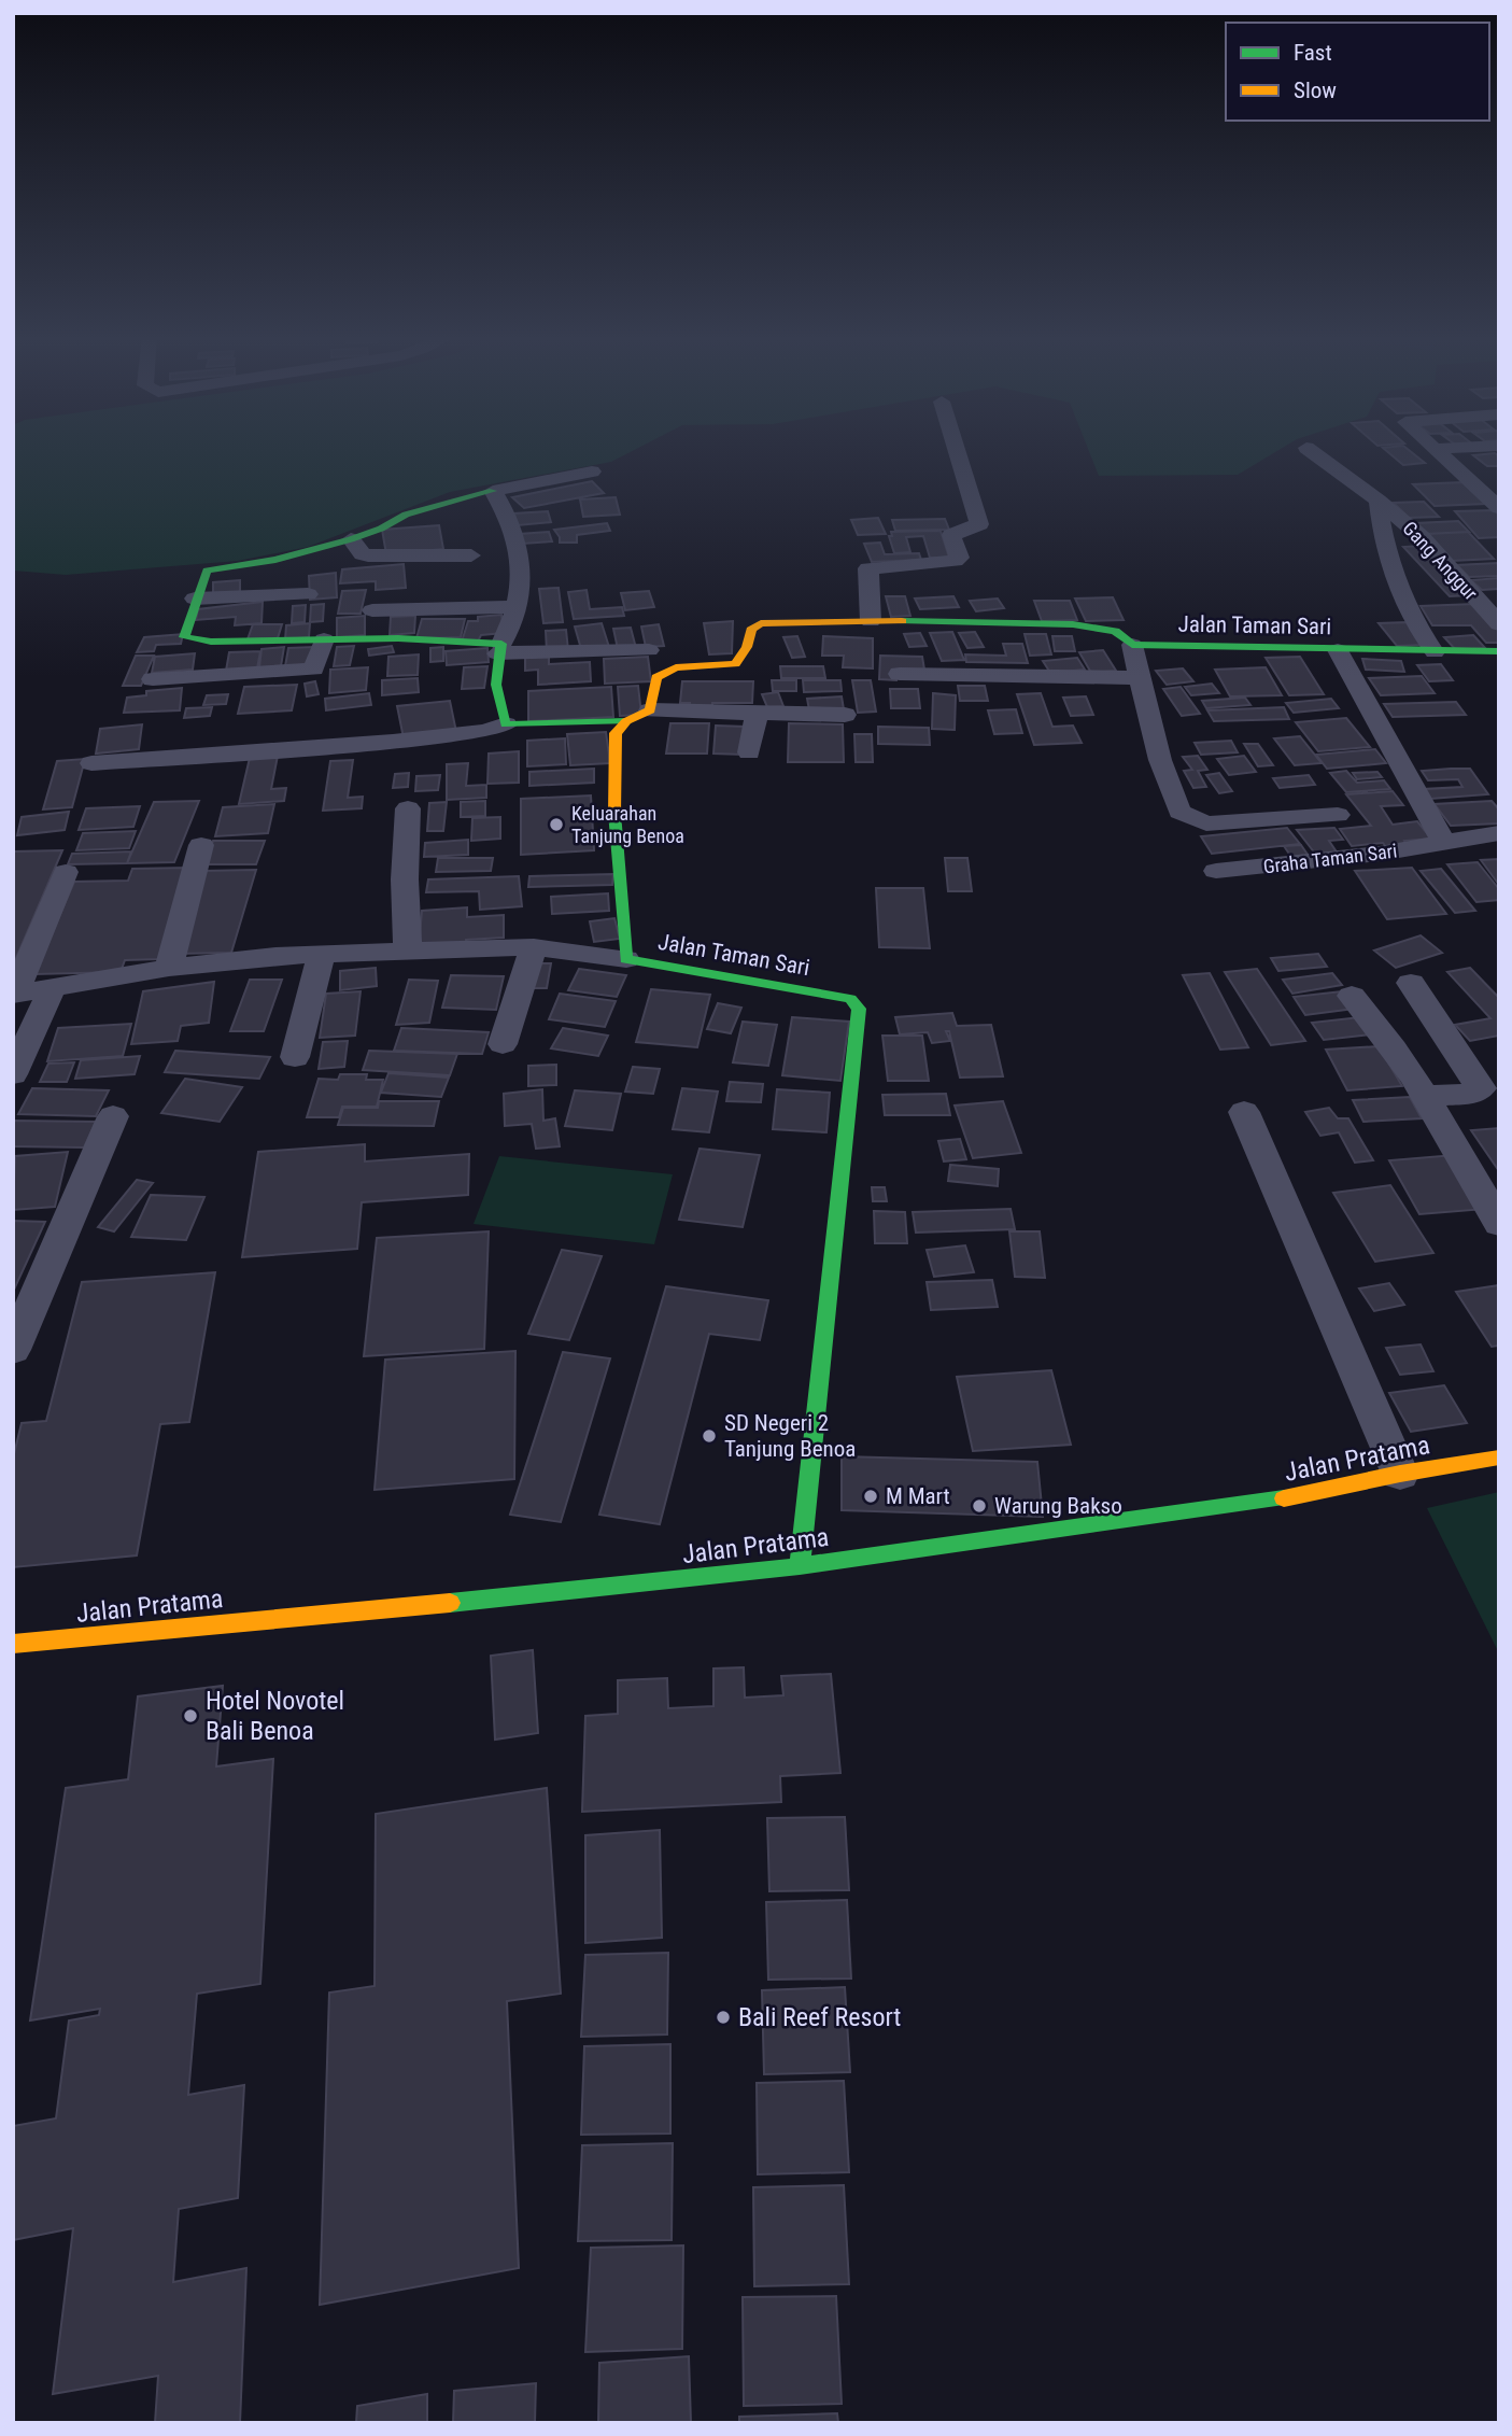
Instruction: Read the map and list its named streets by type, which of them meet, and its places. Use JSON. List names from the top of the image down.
{
  "streets": {
    "street": [
      "Gang Anggur",
      "Jalan Taman Sari",
      "Graha Taman Sari",
      "Jalan Pratama"
    ]
  },
  "crossings": [
    ["Jalan Taman Sari", "Jalan Pratama"]
  ],
  "places": [
    "Keluarahan Tanjung Benoa",
    "SD Negeri 2 Tanjung Benoa",
    "M Mart",
    "Warung Bakso",
    "Hotel Novotel Bali Benoa",
    "Bali Reef Resort"
  ],
  "legend": ["Fast", "Slow"]
}
